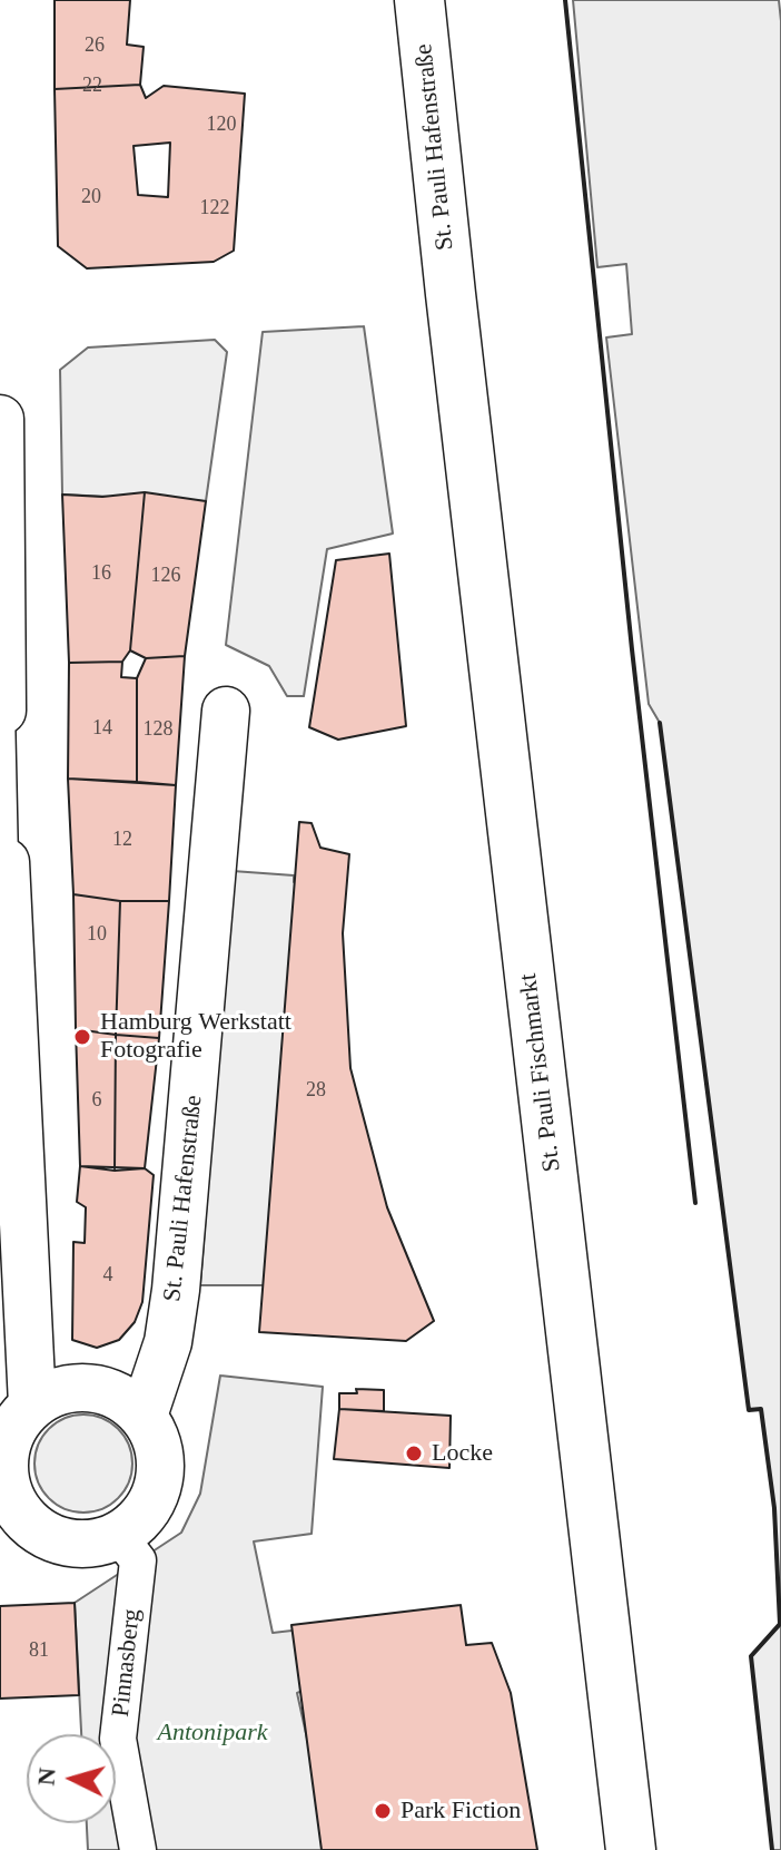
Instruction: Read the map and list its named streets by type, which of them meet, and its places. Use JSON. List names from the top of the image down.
{
  "streets": {
    "main road": ["St. Pauli Hafenstraße", "St. Pauli Fischmarkt"],
    "street": ["Pinnasberg"]
  },
  "crossings": [
    ["St. Pauli Hafenstraße", "St. Pauli Fischmarkt"],
    ["St. Pauli Hafenstraße", "Pinnasberg"]
  ],
  "parks": ["Antonipark"],
  "places": ["Hamburg Werkstatt Fotografie", "Locke", "Park Fiction"],
  "house_numbers": [
    "26",
    "22",
    "120",
    "20",
    "122",
    "16",
    "126",
    "14",
    "128",
    "12",
    "10",
    "28",
    "6",
    "4",
    "81"
  ],
  "north": "left"
}
